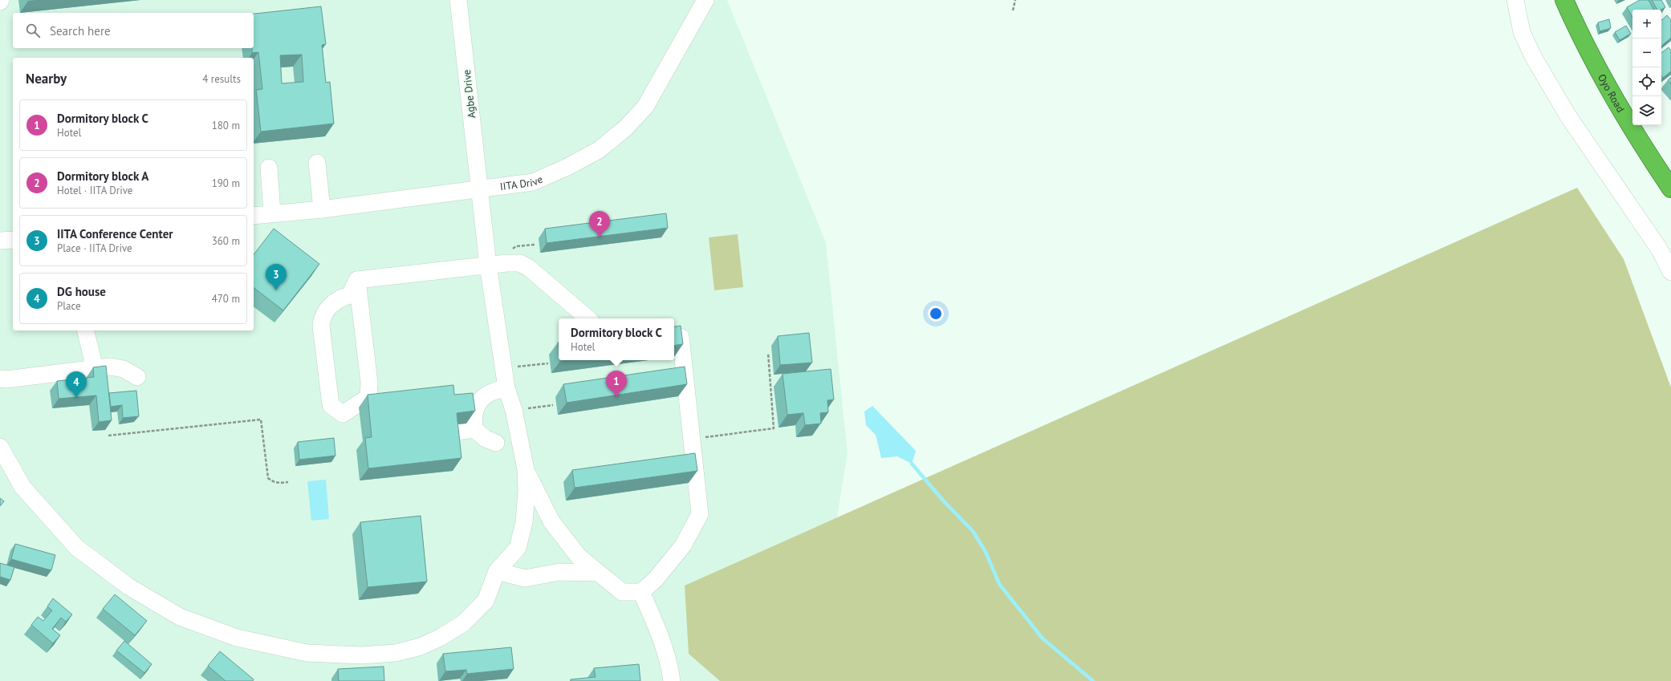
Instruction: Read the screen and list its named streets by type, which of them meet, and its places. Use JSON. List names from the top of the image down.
{
  "streets": {
    "highway": ["Oyo Road"],
    "street": ["Agbe Drive", "IITA Drive"]
  },
  "crossings": [
    ["Agbe Drive", "IITA Drive"]
  ],
  "page": {
    "map_buttons": ["+", "−"],
    "search": "Search here",
    "heading": ["Nearby", "4 results"],
    "list": [
      {
        "mark": "1",
        "name": "Dormitory block C",
        "note": "Hotel",
        "value": "180 m"
      },
      {
        "mark": "2",
        "name": "Dormitory block A",
        "note": "Hotel · IITA Drive",
        "value": "190 m"
      },
      {
        "mark": "3",
        "name": "IITA Conference Center",
        "note": "Place · IITA Drive",
        "value": "360 m"
      },
      {
        "mark": "4",
        "name": "DG house",
        "note": "Place",
        "value": "470 m"
      }
    ],
    "pins": [
      "2",
      "3",
      "1",
      "4"
    ],
    "popup": ["Dormitory block C", "Hotel"]
  }
}
